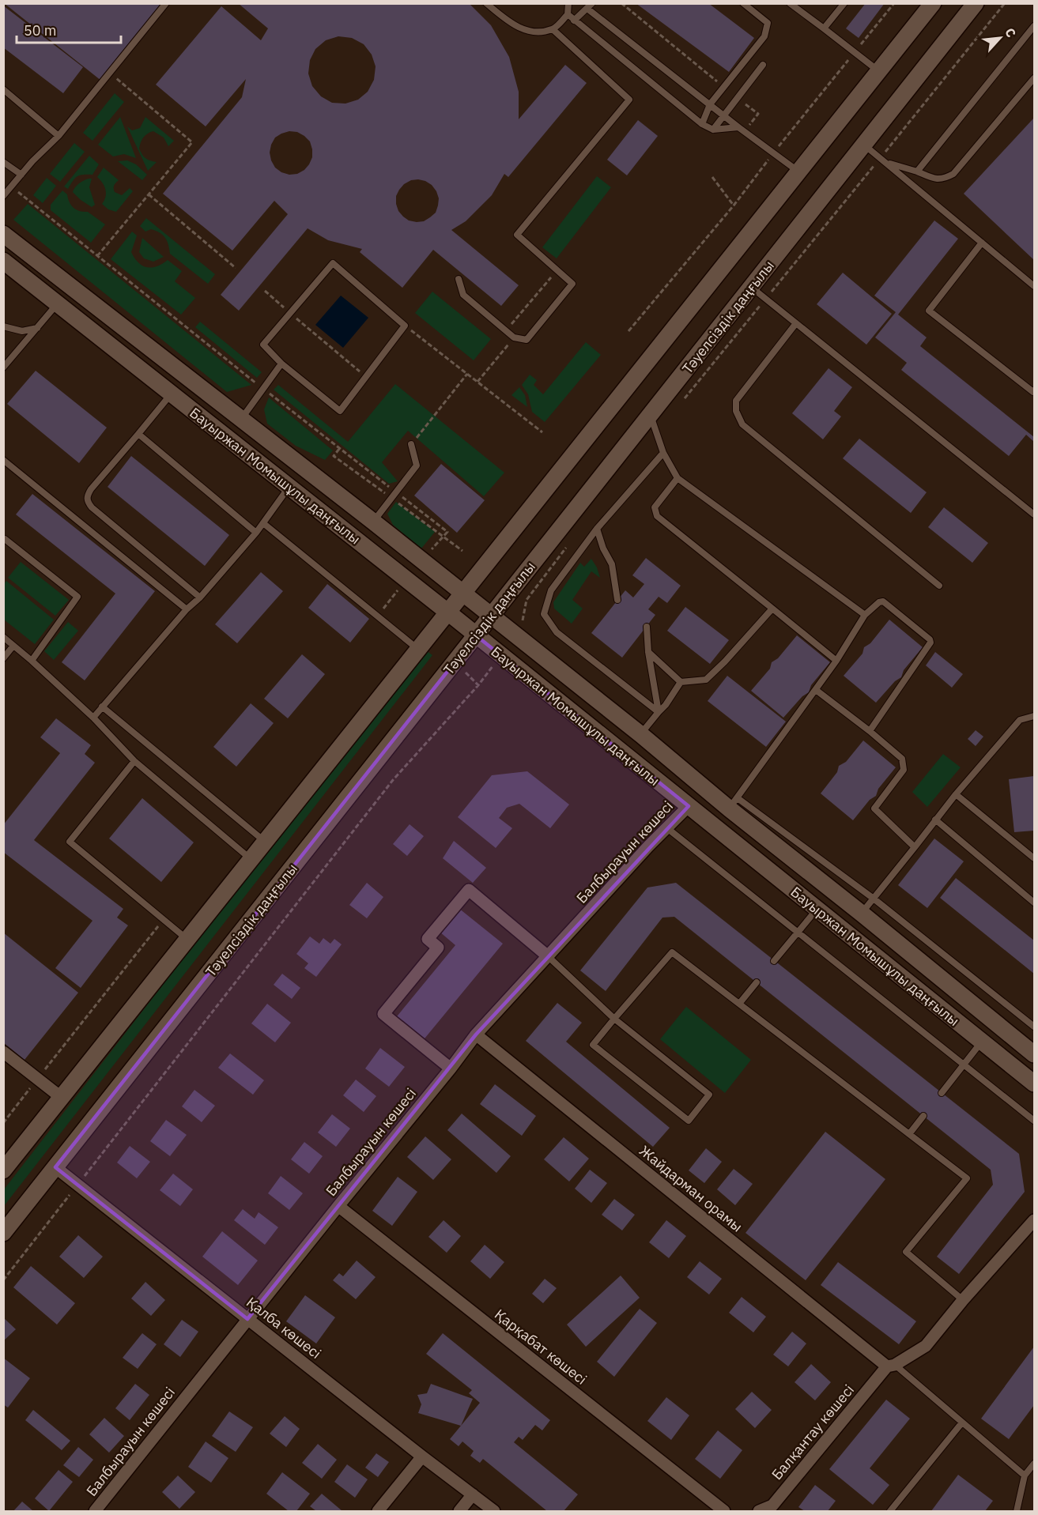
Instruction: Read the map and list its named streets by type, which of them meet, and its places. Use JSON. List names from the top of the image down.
{
  "streets": {
    "main road": ["Тәуелсіздік даңғылы", "Бауыржан Момышұлы даңғылы"],
    "street": [
      "Балбырауын көшесі",
      "Жайдарман орамы",
      "Қалба көшесі",
      "Қарқабат көшесі",
      "Балқантау көшесі"
    ]
  },
  "crossings": [
    ["Тәуелсіздік даңғылы", "Бауыржан Момышұлы даңғылы"],
    ["Тәуелсіздік даңғылы", "Қалба көшесі"],
    ["Бауыржан Момышұлы даңғылы", "Балбырауын көшесі"],
    ["Балбырауын көшесі", "Жайдарман орамы"],
    ["Балбырауын көшесі", "Қалба көшесі"],
    ["Балбырауын көшесі", "Қарқабат көшесі"],
    ["Жайдарман орамы", "Балқантау көшесі"]
  ],
  "scale_bar": "50 m",
  "north": "top right"
}
